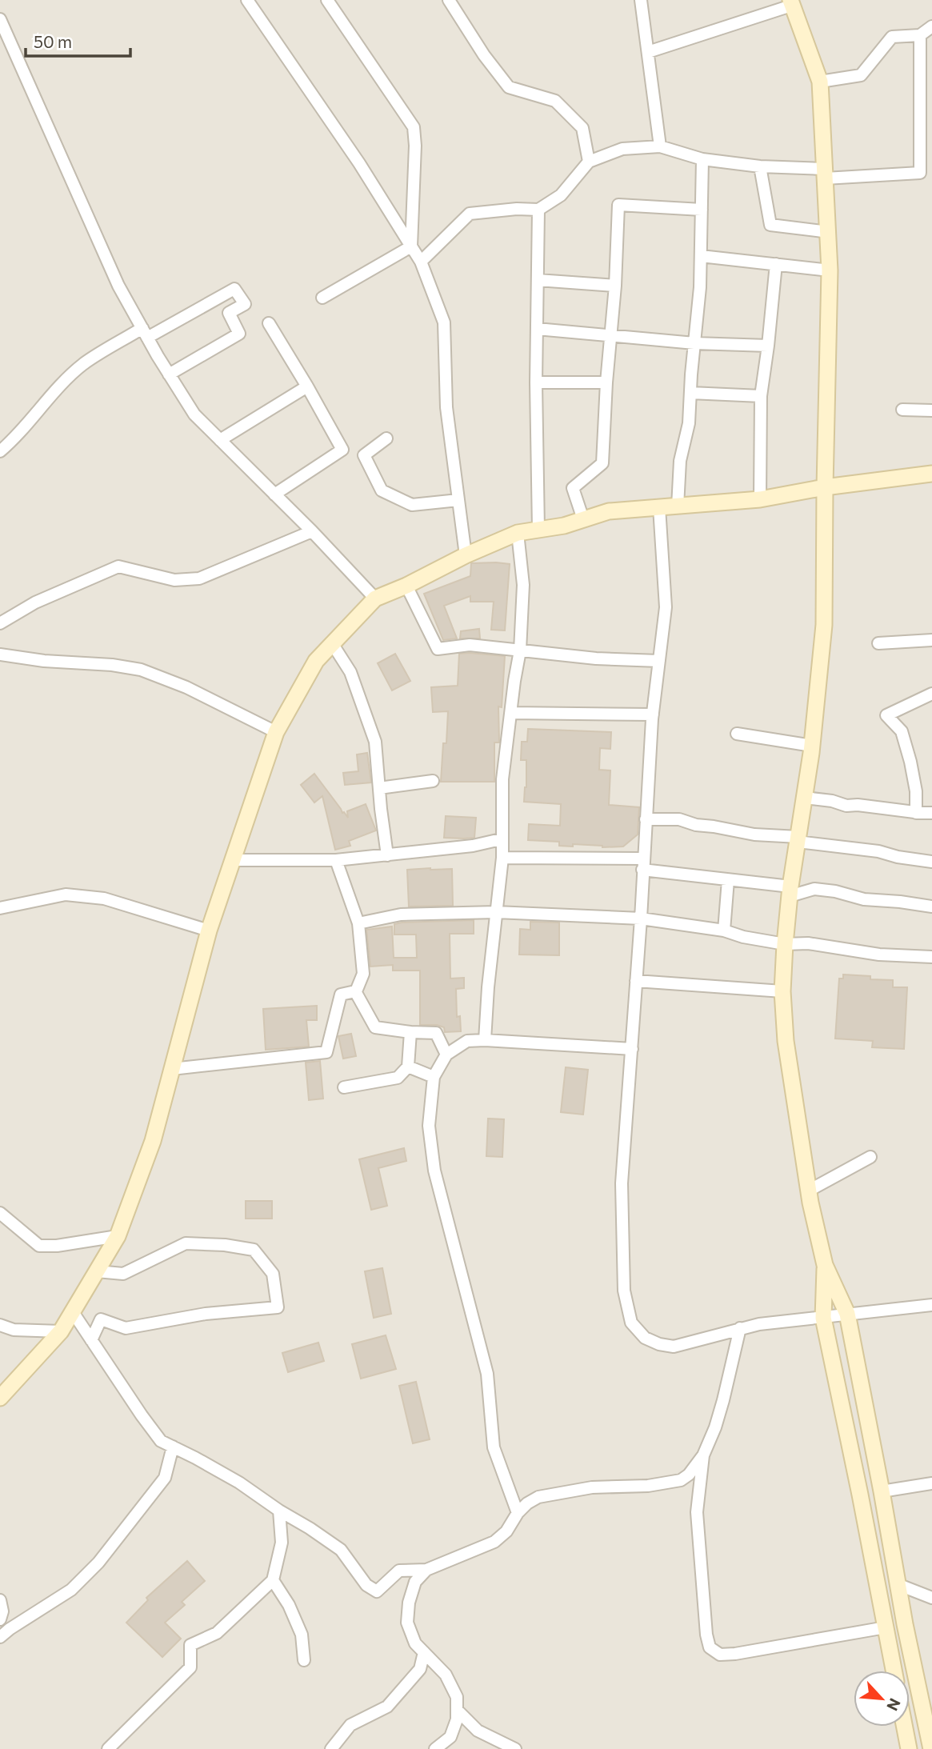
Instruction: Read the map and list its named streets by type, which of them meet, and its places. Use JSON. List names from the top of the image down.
{
  "scale_bar": "50 m",
  "north": "bottom right"
}
